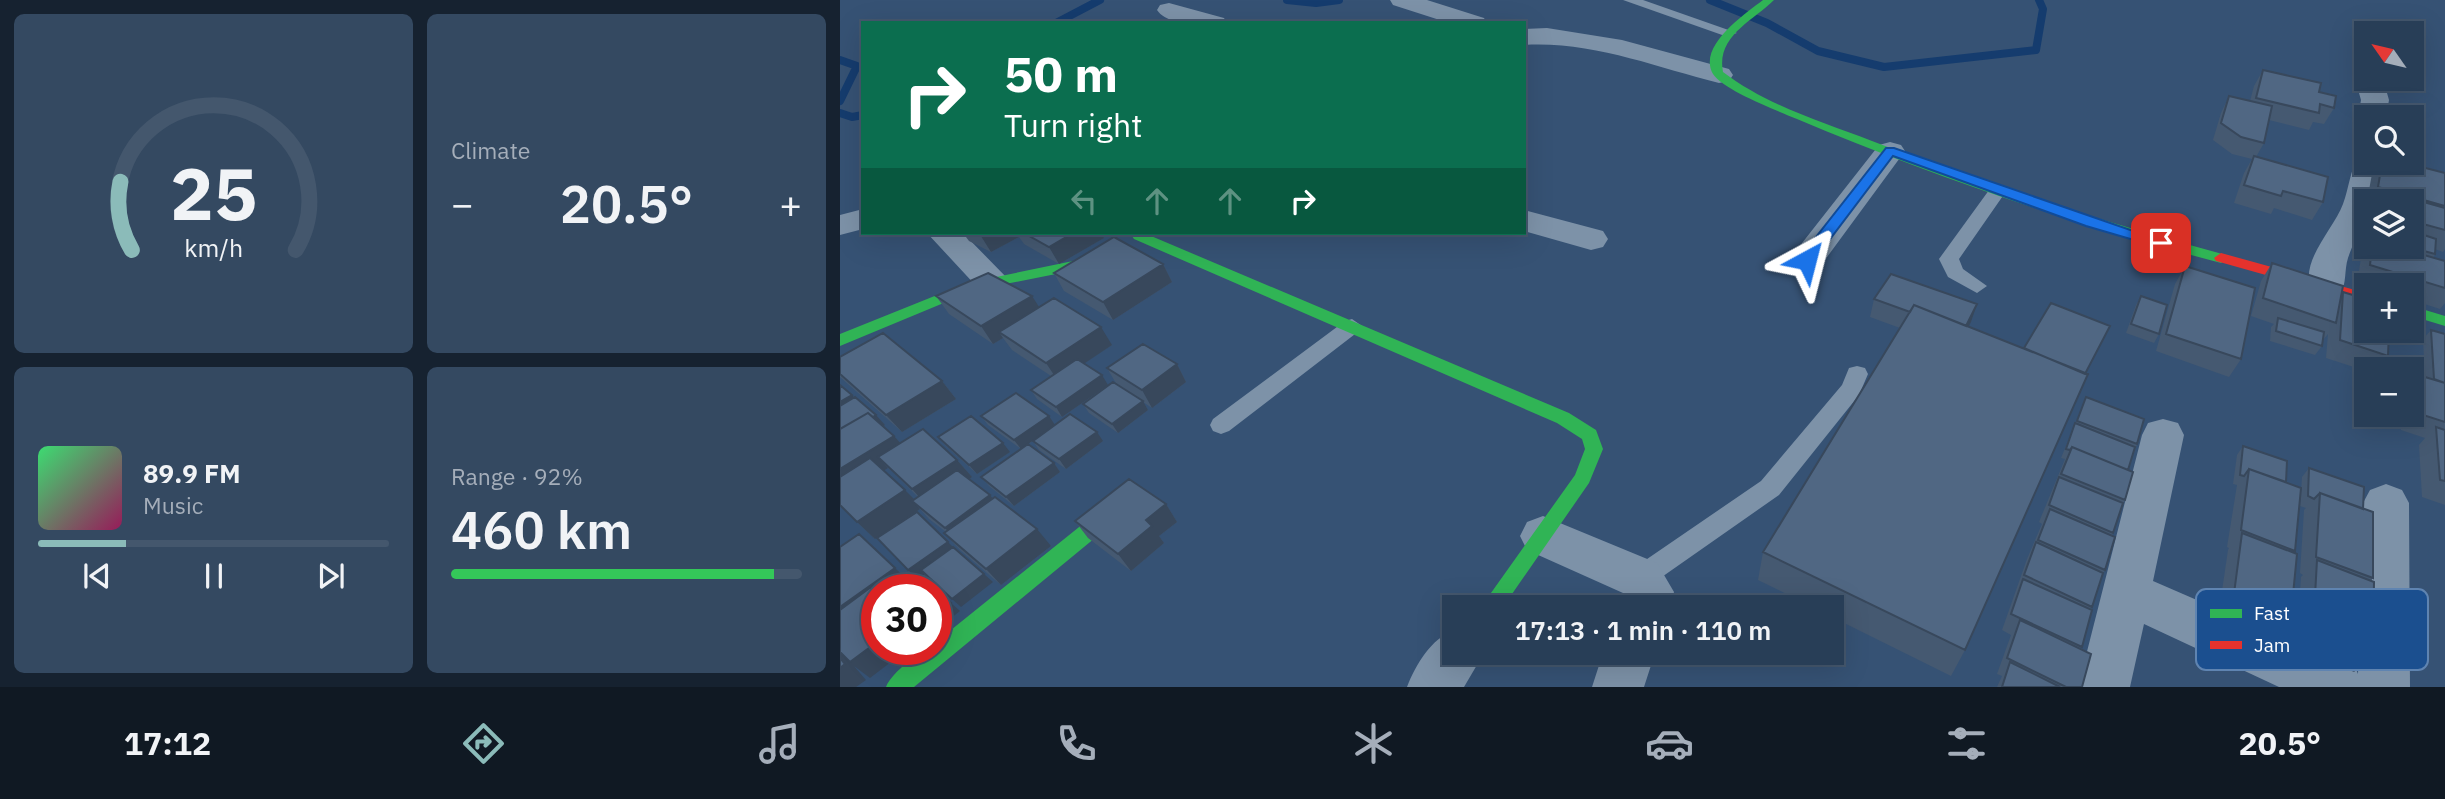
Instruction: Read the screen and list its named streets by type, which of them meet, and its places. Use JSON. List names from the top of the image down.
{
  "legend": ["Fast", "Jam"],
  "north": "top left",
  "page": {
    "tile": [
      "Climate",
      ["Range · 92%", "460 km"]
    ],
    "map_buttons": ["+", "−"],
    "turn": ["50 m", "Turn right"],
    "heat": ["−", "20.5°", "+"],
    "song": ["89.9 FM", "Music"],
    "limit": "30",
    "trip": "17:13 · 1 min · 110 m",
    "tabs": ["17:12", "20.5°"],
    "gauge": ["25", "km/h"]
  }
}
